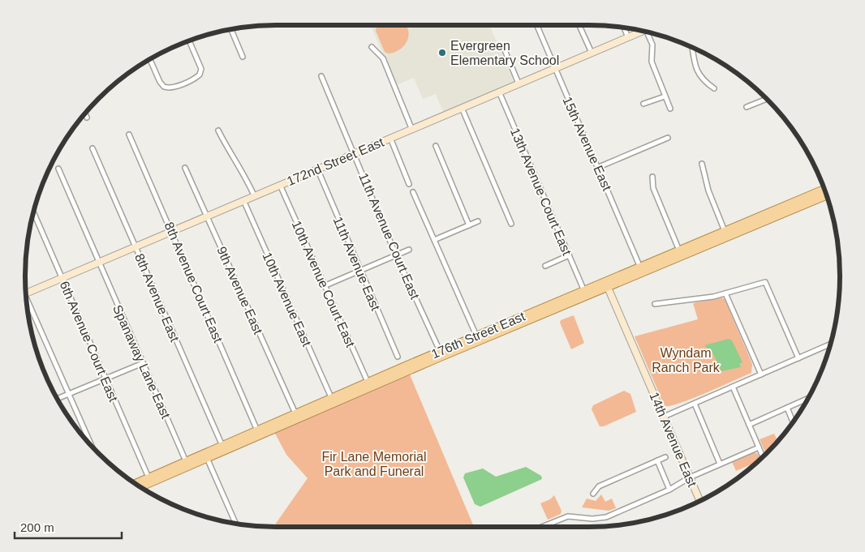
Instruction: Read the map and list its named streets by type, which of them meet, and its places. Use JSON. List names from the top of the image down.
{
  "streets": {
    "main road": ["176th Street East"],
    "street": [
      "15th Avenue East",
      "172nd Street East",
      "13th Avenue Court East",
      "11th Avenue Court East",
      "11th Avenue East",
      "8th Avenue Court East",
      "10th Avenue Court East",
      "9th Avenue East",
      "8th Avenue East",
      "10th Avenue East",
      "6th Avenue Court East",
      "Spanaway Lane East",
      "14th Avenue East"
    ]
  },
  "crossings": [
    ["15th Avenue East", "172nd Street East"],
    ["15th Avenue East", "176th Street East"],
    ["172nd Street East", "13th Avenue Court East"],
    ["172nd Street East", "11th Avenue Court East"],
    ["172nd Street East", "11th Avenue East"],
    ["172nd Street East", "8th Avenue Court East"],
    ["172nd Street East", "10th Avenue Court East"],
    ["172nd Street East", "9th Avenue East"],
    ["172nd Street East", "8th Avenue East"],
    ["172nd Street East", "10th Avenue East"],
    ["172nd Street East", "6th Avenue Court East"],
    ["172nd Street East", "Spanaway Lane East"],
    ["13th Avenue Court East", "176th Street East"],
    ["11th Avenue Court East", "176th Street East"],
    ["8th Avenue Court East", "176th Street East"],
    ["10th Avenue Court East", "176th Street East"],
    ["9th Avenue East", "176th Street East"],
    ["8th Avenue East", "176th Street East"],
    ["10th Avenue East", "176th Street East"],
    ["176th Street East", "6th Avenue Court East"],
    ["176th Street East", "Spanaway Lane East"],
    ["176th Street East", "14th Avenue East"]
  ],
  "parks": ["Wyndam Ranch Park", "Fir Lane Memorial Park and Funeral"],
  "places": ["Evergreen Elementary School"],
  "scale_bar": "200 m"
}
